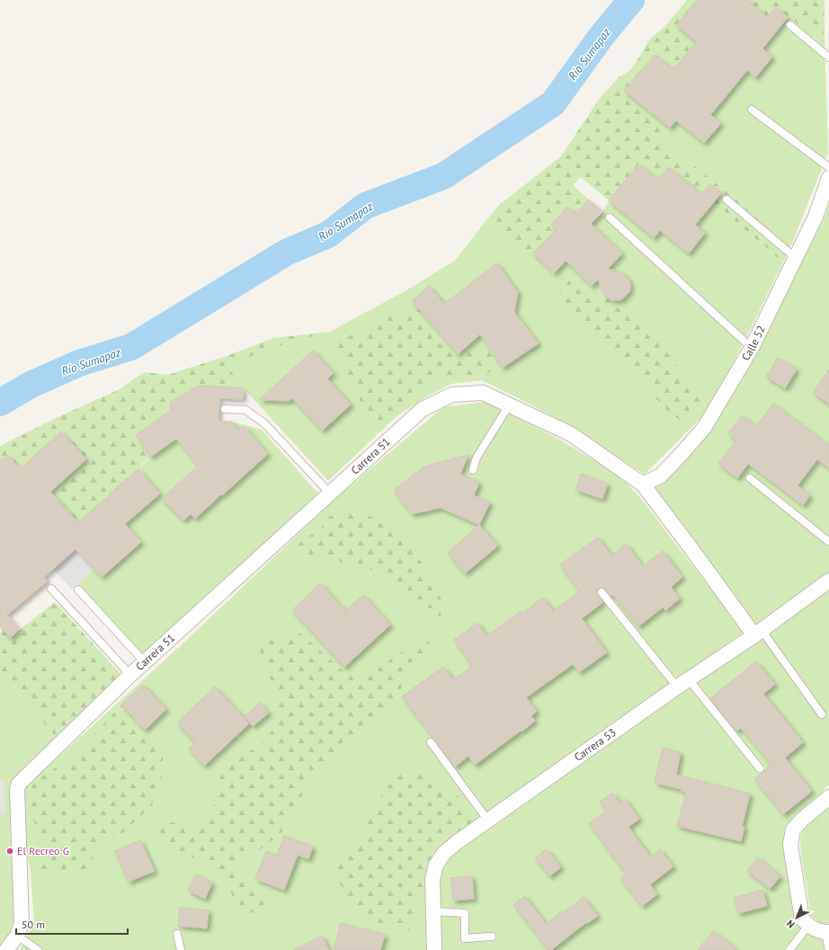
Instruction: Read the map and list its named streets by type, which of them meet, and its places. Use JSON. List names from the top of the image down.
{
  "streets": {
    "street": ["Calle 52", "Carrera 51", "Carrera 53"]
  },
  "crossings": [
    ["Calle 52", "Carrera 51"],
    ["Carrera 51", "Carrera 53"]
  ],
  "water": ["Río Sumapaz"],
  "places": ["El Recreo G"],
  "scale_bar": "50 m",
  "north": "bottom left"
}
